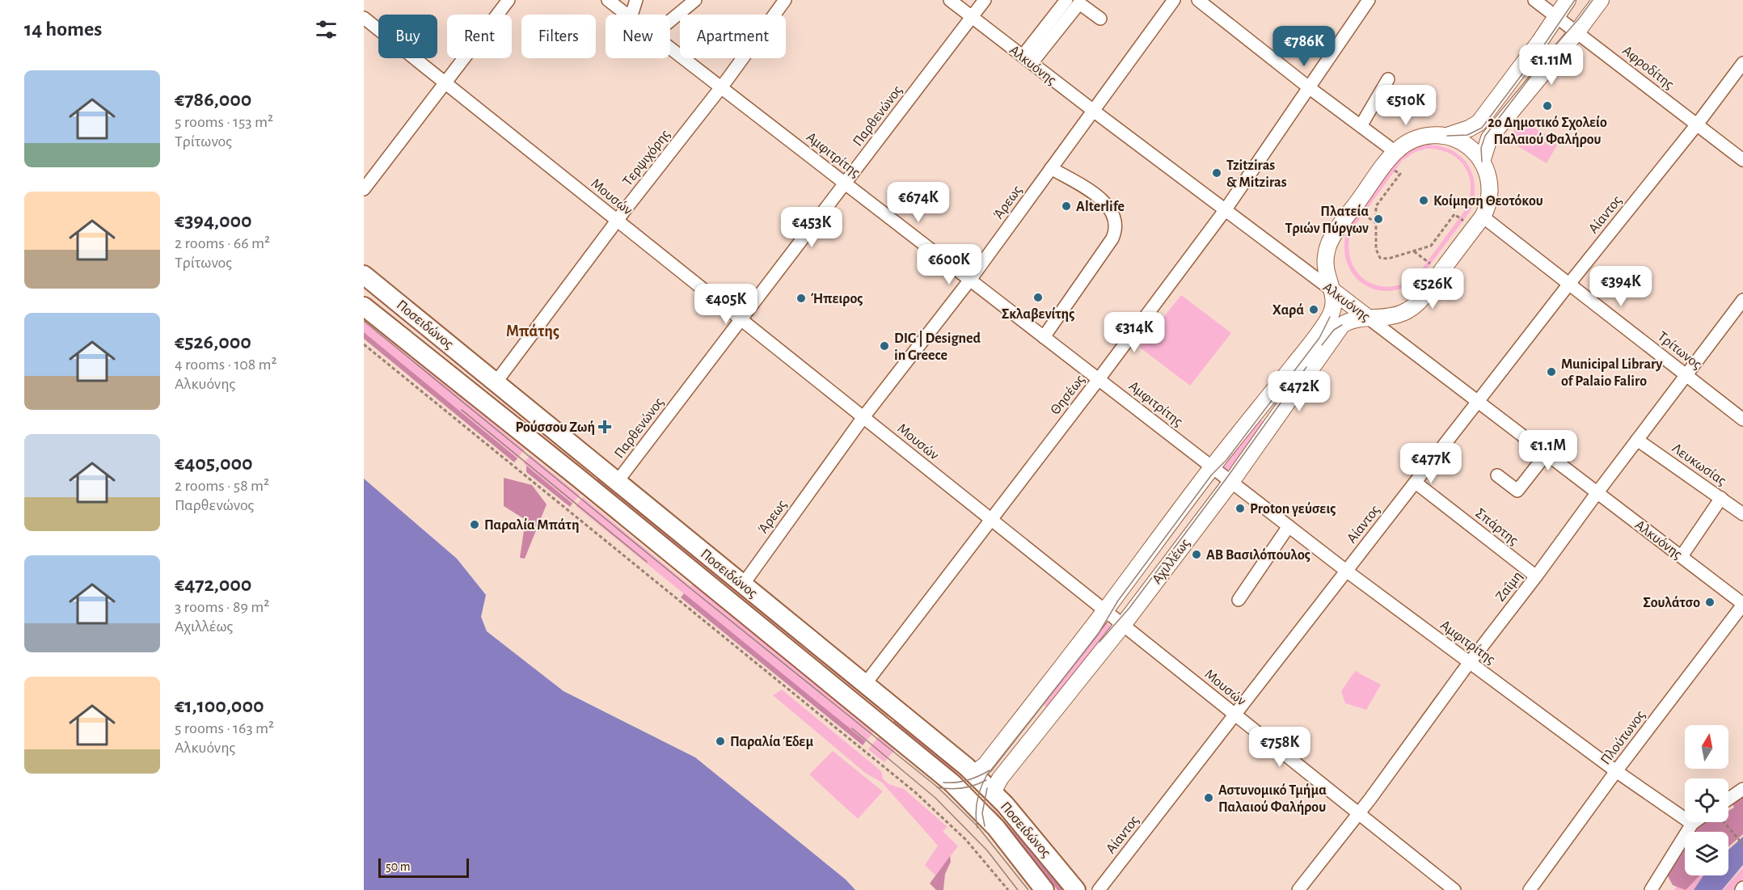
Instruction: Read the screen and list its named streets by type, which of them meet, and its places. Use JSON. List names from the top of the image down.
{
  "streets": {
    "highway": ["Ποσειδώνος"],
    "main road": ["Αλκυόνης", "Αχιλλέως"],
    "street": [
      "Αφροδίτης",
      "Παρθενώνος",
      "Αμφιτρίτης",
      "Τερψιχόρης",
      "Μουσών",
      "Άρεως",
      "Αίαντος",
      "Τρίτωνος",
      "Θησέως",
      "Λευκωσίας",
      "Σπάρτης",
      "Ζαΐμη",
      "Πλούτωνος"
    ]
  },
  "crossings": [
    ["Αλκυόνης", "Παρθενώνος"],
    ["Αλκυόνης", "Άρεως"],
    ["Αλκυόνης", "Αίαντος"],
    ["Αλκυόνης", "Θησέως"],
    ["Αλκυόνης", "Ζαΐμη"],
    ["Αλκυόνης", "Πλούτωνος"],
    ["Αφροδίτης", "Αίαντος"],
    ["Παρθενώνος", "Αμφιτρίτης"],
    ["Παρθενώνος", "Μουσών"],
    ["Παρθενώνος", "Ποσειδώνος"],
    ["Αμφιτρίτης", "Τερψιχόρης"],
    ["Αμφιτρίτης", "Άρεως"],
    ["Αμφιτρίτης", "Αίαντος"],
    ["Αμφιτρίτης", "Θησέως"],
    ["Αμφιτρίτης", "Αχιλλέως"],
    ["Αμφιτρίτης", "Ζαΐμη"],
    ["Αμφιτρίτης", "Πλούτωνος"],
    ["Τερψιχόρης", "Μουσών"],
    ["Τερψιχόρης", "Ποσειδώνος"],
    ["Μουσών", "Άρεως"],
    ["Μουσών", "Αίαντος"],
    ["Μουσών", "Θησέως"],
    ["Μουσών", "Αχιλλέως"],
    ["Μουσών", "Ζαΐμη"],
    ["Άρεως", "Ποσειδώνος"],
    ["Αίαντος", "Τρίτωνος"],
    ["Αίαντος", "Σπάρτης"],
    ["Ποσειδώνος", "Θησέως"],
    ["Ποσειδώνος", "Αχιλλέως"],
    ["Τρίτωνος", "Ζαΐμη"],
    ["Λευκωσίας", "Ζαΐμη"],
    ["Σπάρτης", "Ζαΐμη"]
  ],
  "districts": ["Μπάτης"],
  "places": {
    "other": [
      "2ο Δημοτικό Σχολείο Παλαιού Φαλήρου",
      "Tzitziras & Mitziras",
      "Κοίμηση Θεοτόκου",
      "Alterlife",
      "Πλατεία Τριών Πύργων",
      "Σκλαβενίτης",
      "Ήπειρος",
      "Χαρά",
      "DIG | Designed in Greece",
      "Municipal Library of Palaio Faliro",
      "Proton γεύσεις",
      "Παραλία Μπάτη",
      "ΑΒ Βασιλόπουλος",
      "Σουλάτσο",
      "Παραλία Έδεμ",
      "Αστυνομικό Τμήμα Παλαιού Φαλήρου"
    ],
    "health": ["Ρούσσου Ζωή"]
  },
  "scale_bar": "50 m",
  "north": "top",
  "page": {
    "heading": "14 homes",
    "chip": [
      "Buy",
      "Rent",
      "Filters",
      "New",
      "Apartment"
    ],
    "price": [
      "€786K",
      "€1.11M",
      "€510K",
      "€674K",
      "€453K",
      "€600K",
      "€394K",
      "€526K",
      "€405K",
      "€314K",
      "€472K",
      "€1.1M",
      "€477K",
      "€758K"
    ],
    "list": [
      {
        "name": "€786,000",
        "note": "5 rooms · 153 m² · Τρίτωνος"
      },
      {
        "name": "€394,000",
        "note": "2 rooms · 66 m² · Τρίτωνος"
      },
      {
        "name": "€526,000",
        "note": "4 rooms · 108 m² · Αλκυόνης"
      },
      {
        "name": "€405,000",
        "note": "2 rooms · 58 m² · Παρθενώνος"
      },
      {
        "name": "€472,000",
        "note": "3 rooms · 89 m² · Αχιλλέως"
      },
      {
        "name": "€1,100,000",
        "note": "5 rooms · 163 m² · Αλκυόνης"
      }
    ],
    "scale": "50 m"
  }
}
